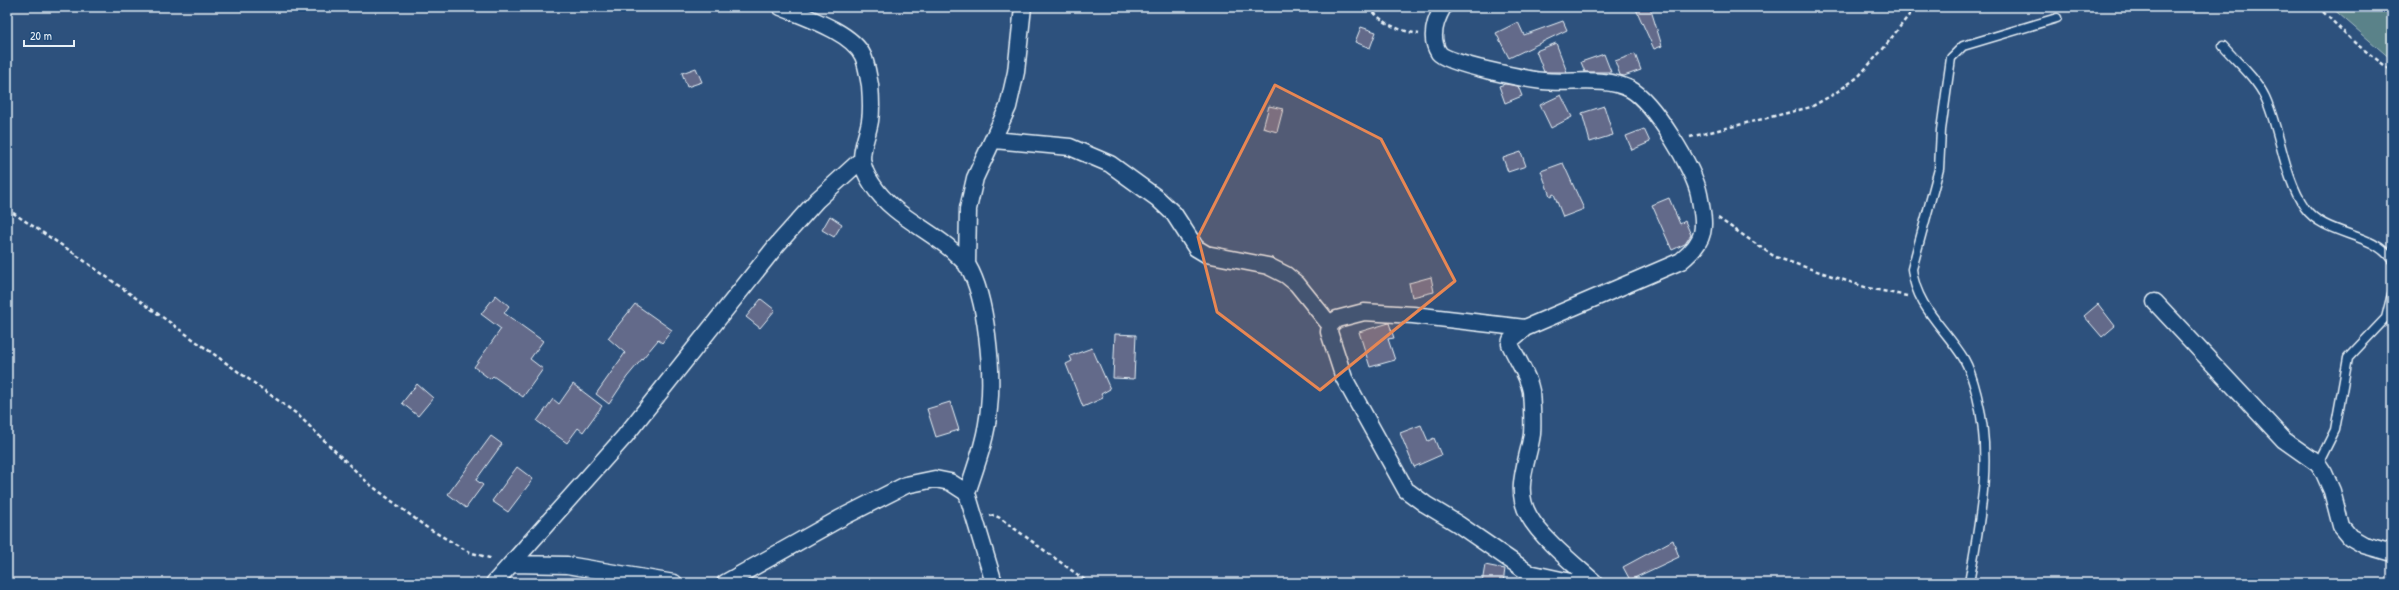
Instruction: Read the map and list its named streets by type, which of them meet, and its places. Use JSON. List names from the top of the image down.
{
  "scale_bar": "20 m"
}
